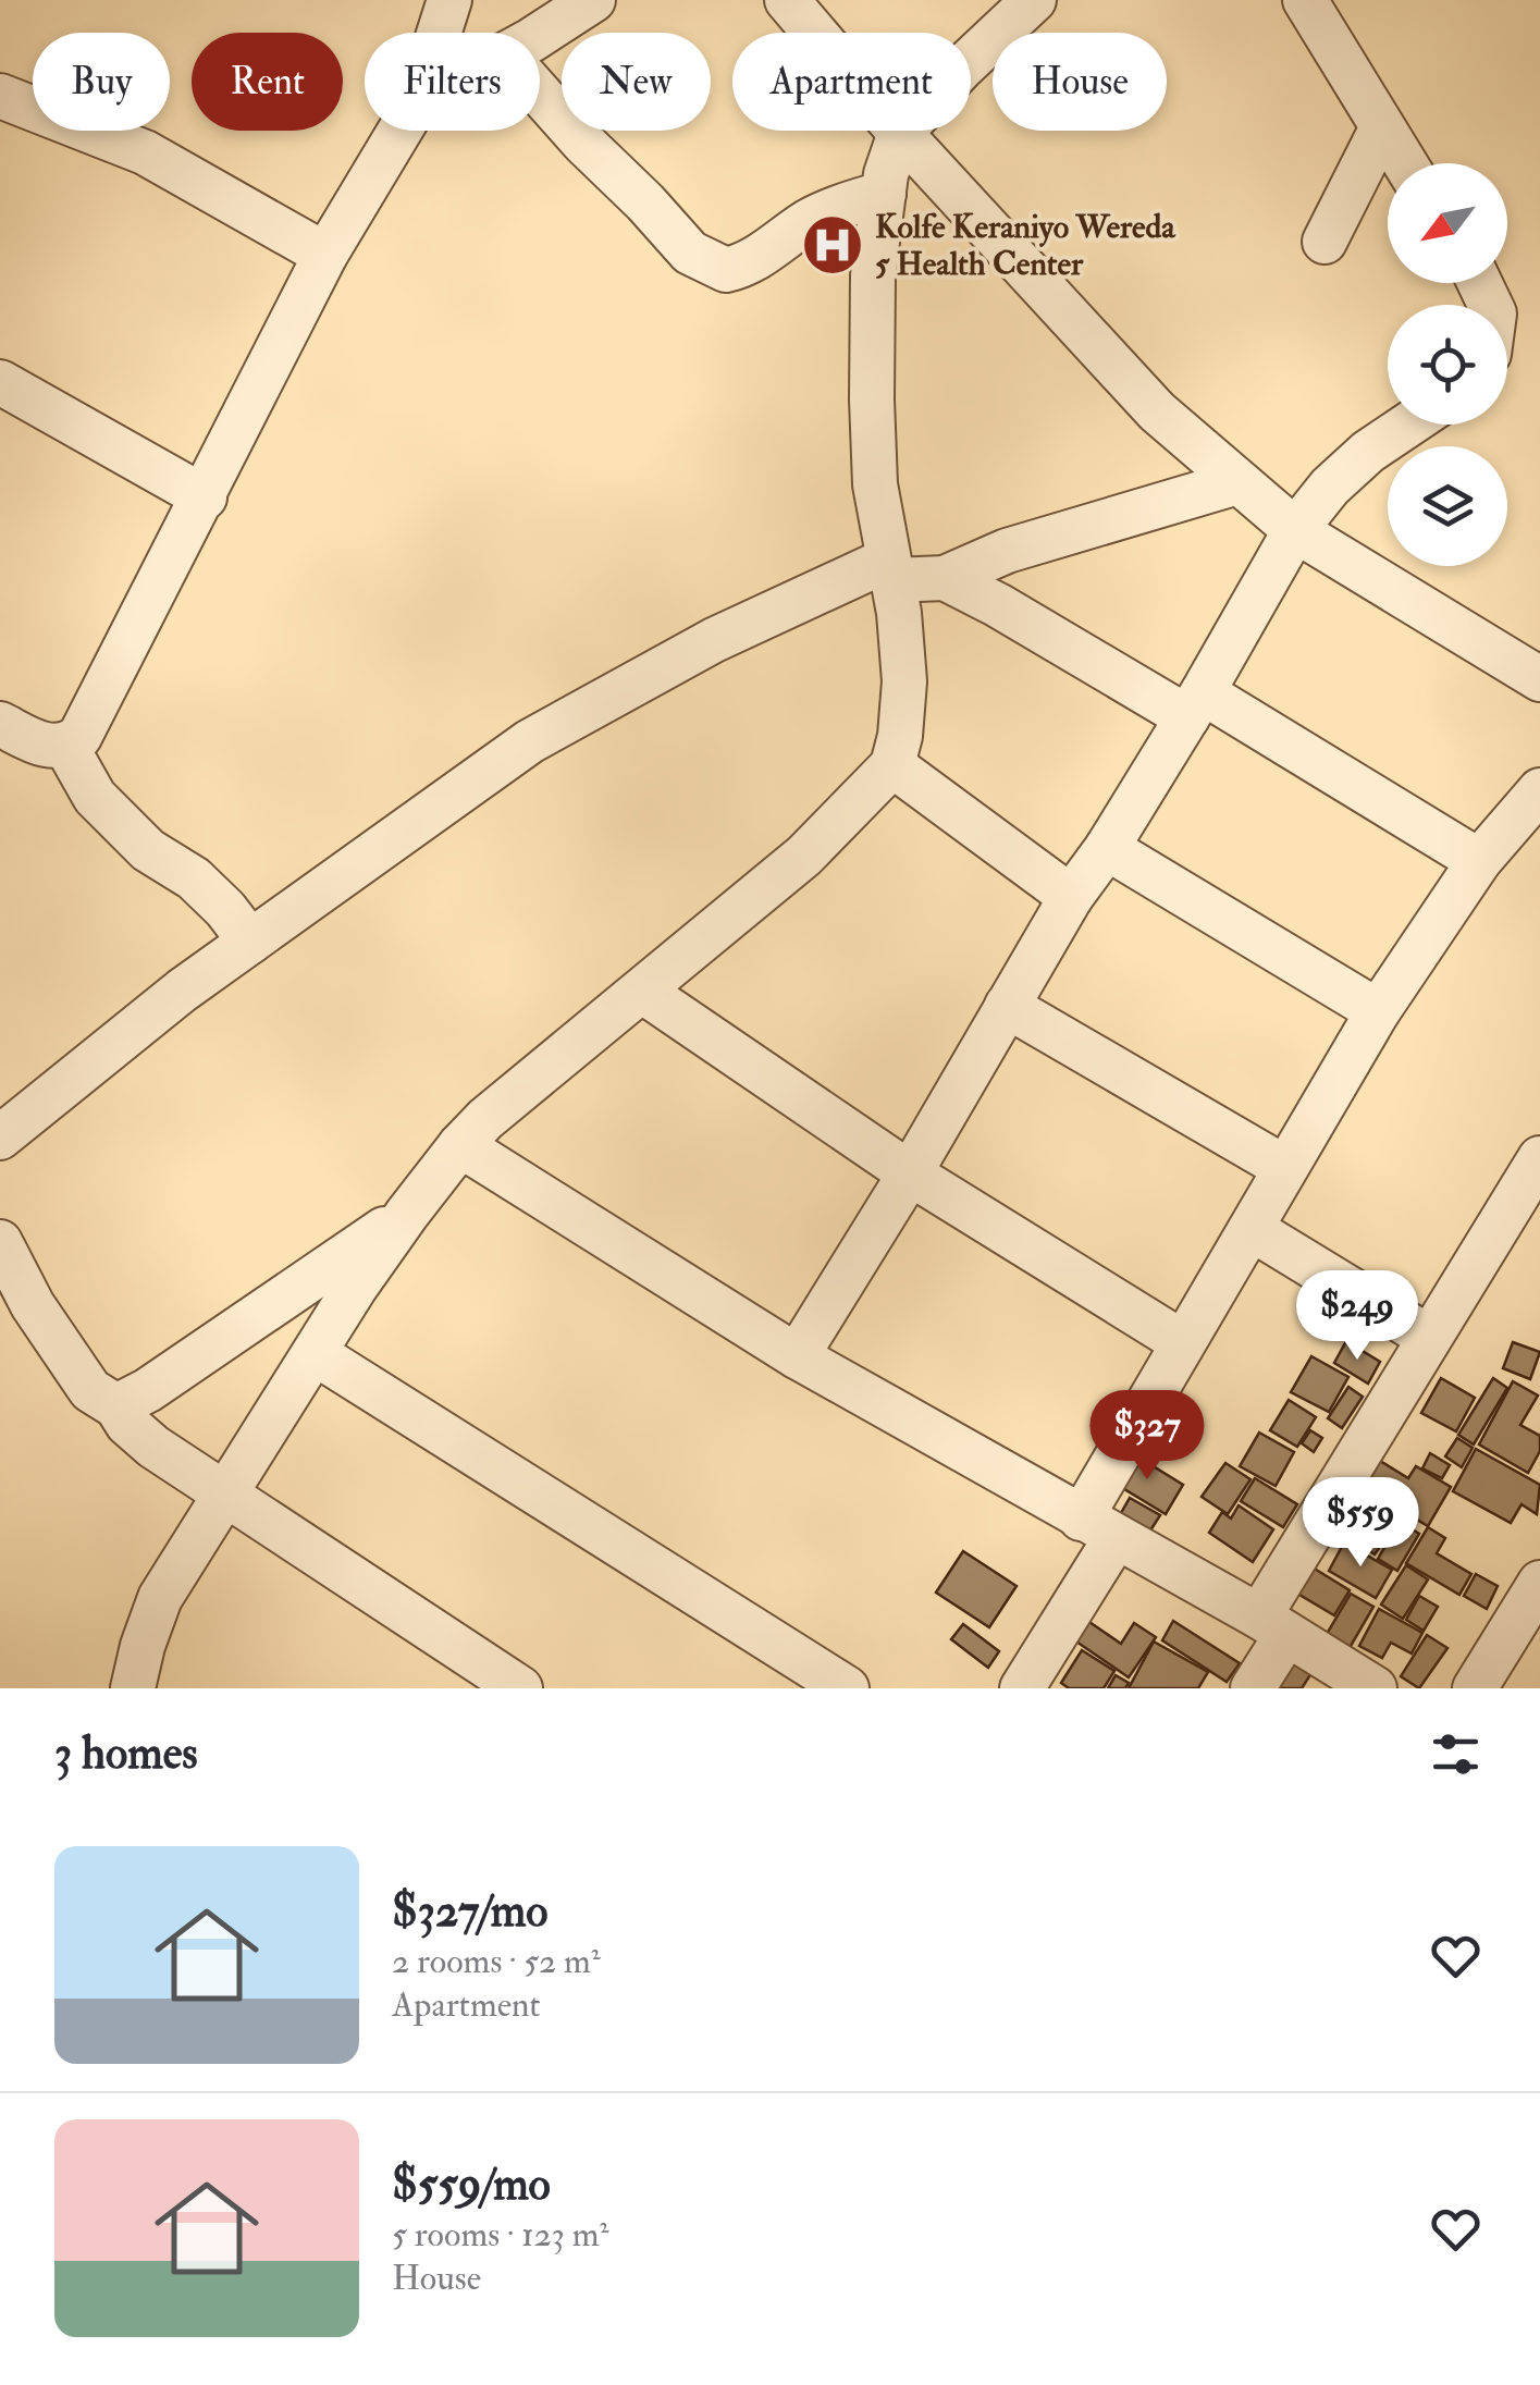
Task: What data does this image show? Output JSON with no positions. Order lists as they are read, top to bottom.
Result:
{
  "places": {
    "hospital": ["Kolfe Keraniyo Wereda 5 Health Center"]
  },
  "north": "bottom left",
  "page": {
    "chip": [
      "Buy",
      "Rent",
      "Filters",
      "New",
      "Apartment",
      "House"
    ],
    "price": ["$249", "$327", "$559"],
    "heading": "3 homes",
    "list": [
      {
        "name": "$327/mo",
        "note": "2 rooms · 52 m² · Apartment"
      },
      {
        "name": "$559/mo",
        "note": "5 rooms · 123 m² · House"
      }
    ]
  }
}
